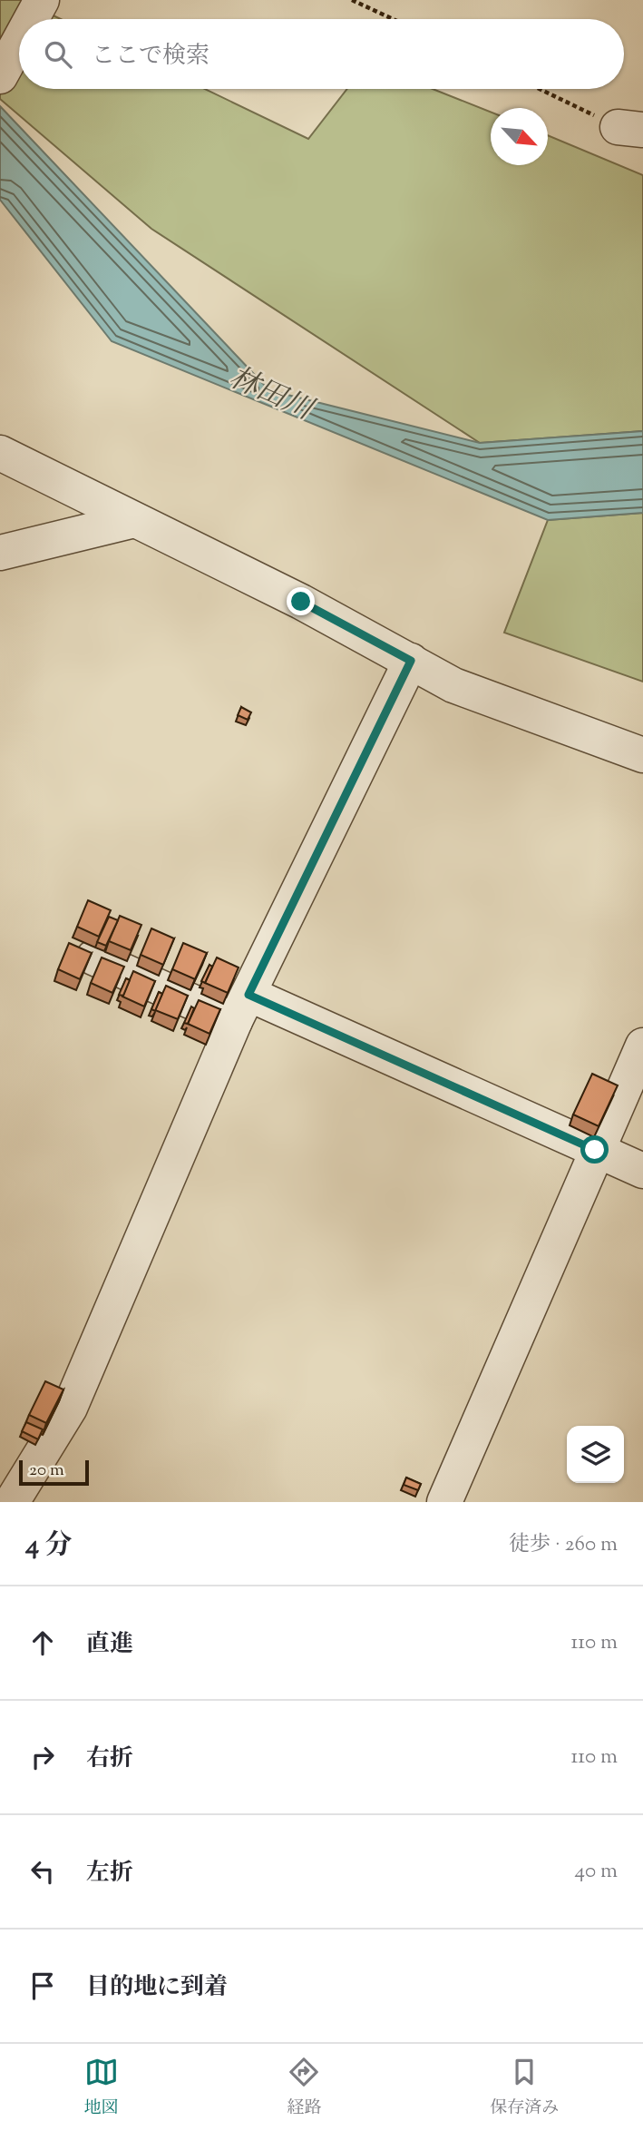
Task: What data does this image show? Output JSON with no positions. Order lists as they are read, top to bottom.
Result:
{
  "water": ["林田川"],
  "scale_bar": "20 m",
  "north": "bottom right",
  "page": {
    "search": "ここで検索",
    "scale": "20 m",
    "heading": ["4 分", "徒歩 · 260 m"],
    "list": [
      ["直進", "110 m"],
      ["右折", "110 m"],
      ["左折", "40 m"],
      "目的地に到着"
    ],
    "nav": ["地図", "経路", "保存済み"]
  }
}
